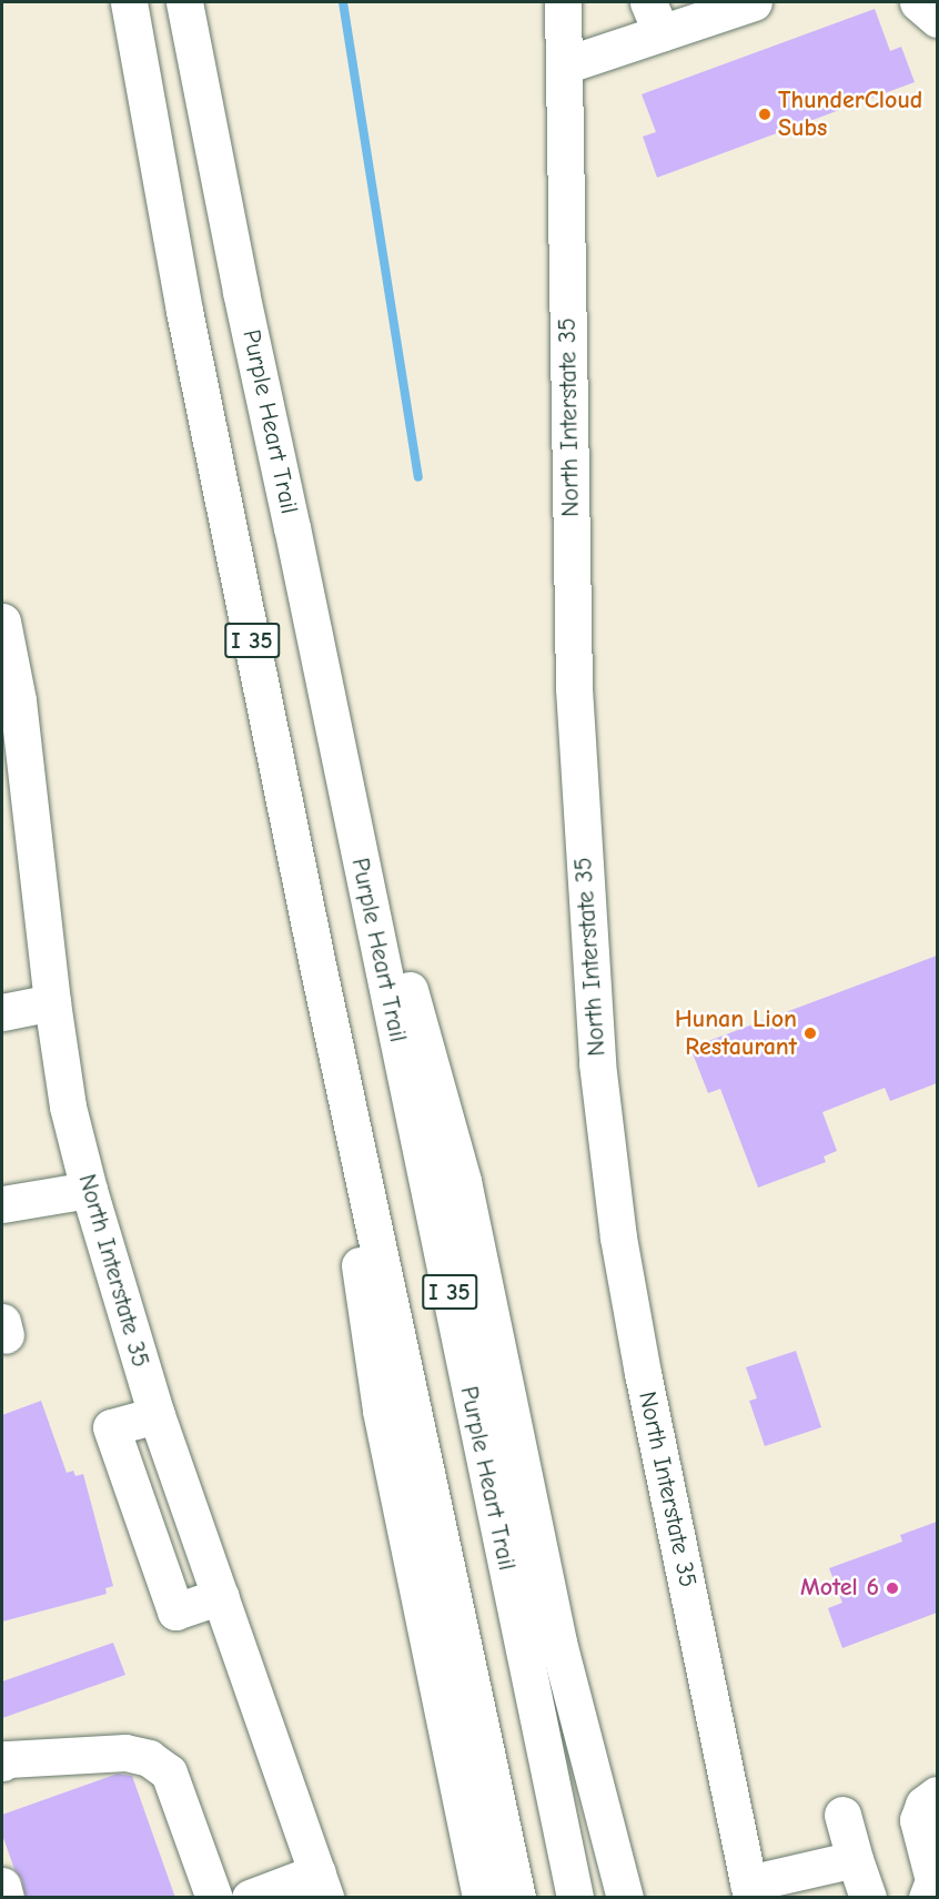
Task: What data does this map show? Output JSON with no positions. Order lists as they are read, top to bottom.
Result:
{
  "streets": {
    "main road": ["North Interstate 35", "Purple Heart Trail", "I 35"]
  },
  "places": ["ThunderCloud Subs", "Hunan Lion Restaurant", "Motel 6"]
}
